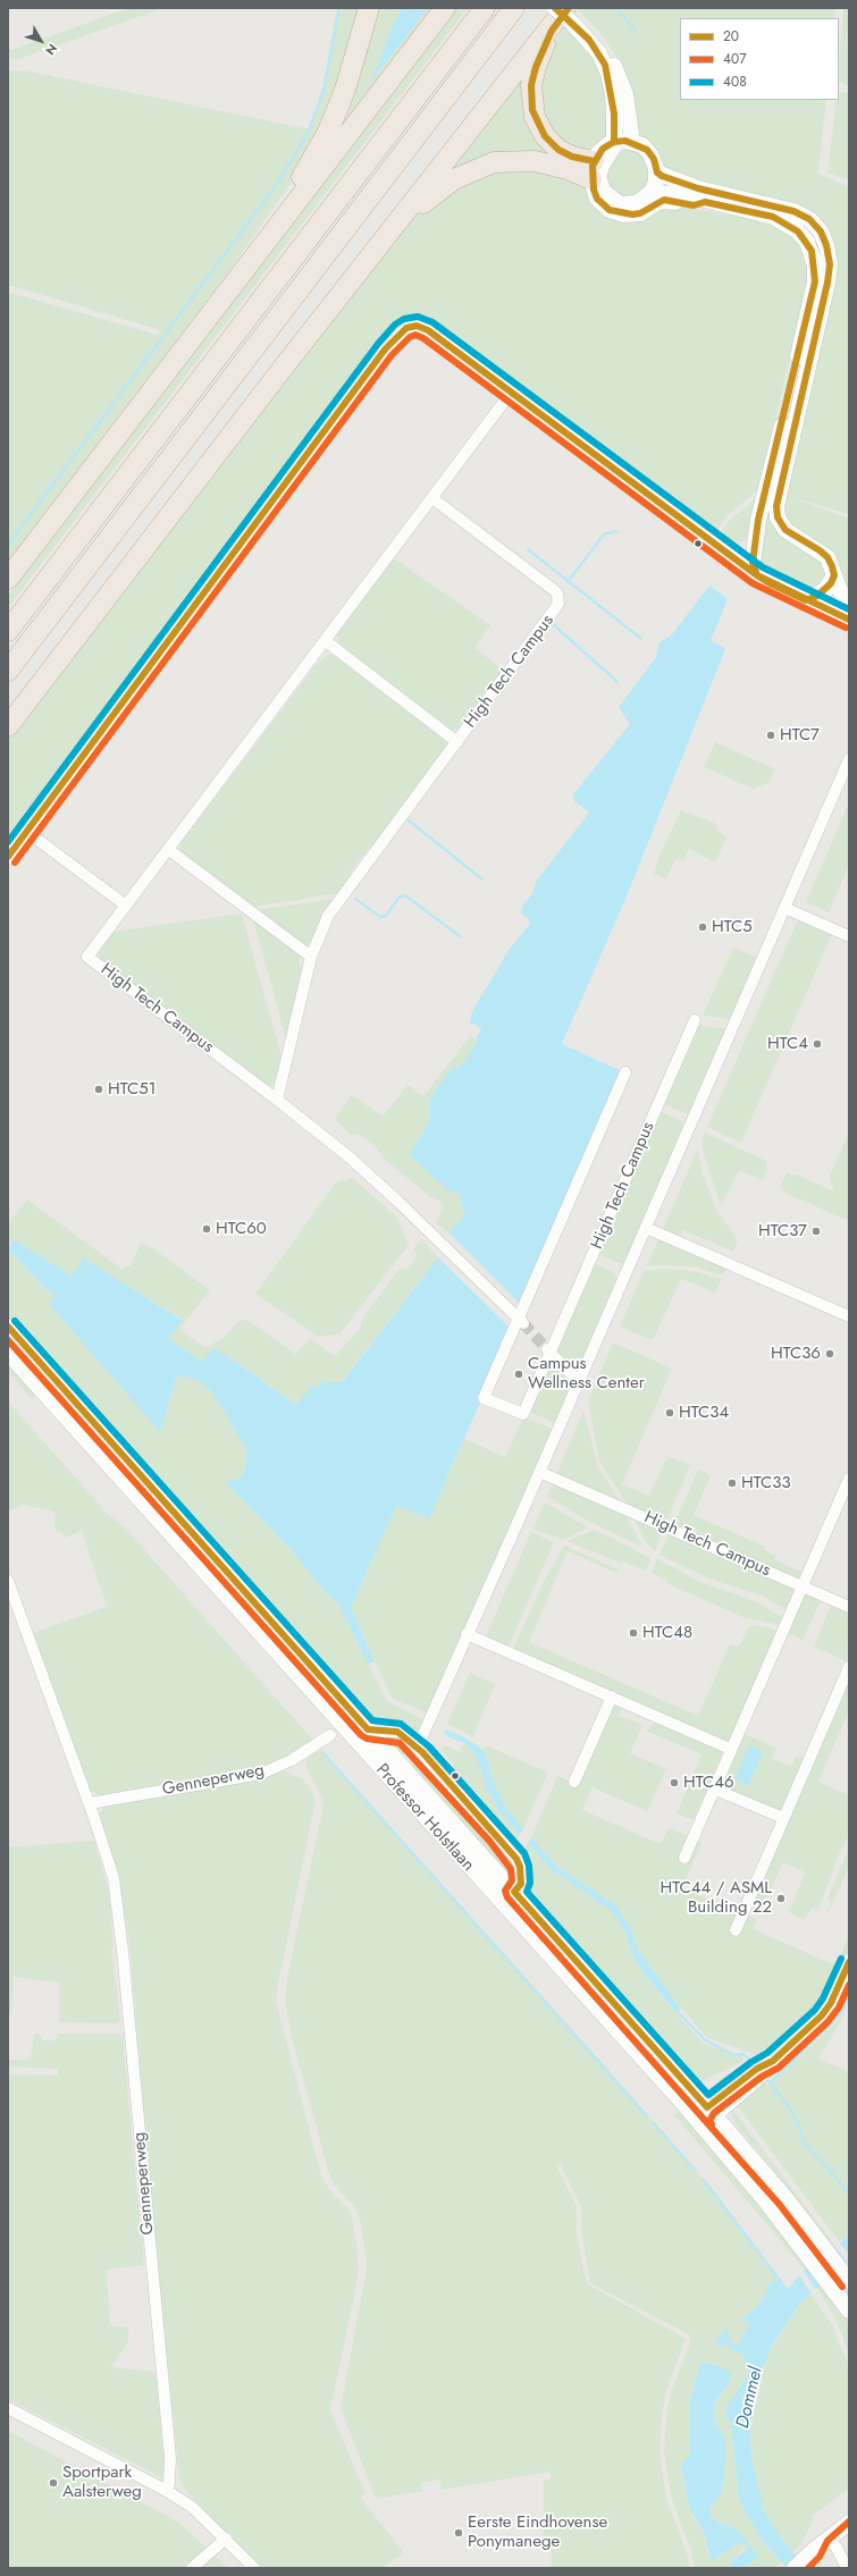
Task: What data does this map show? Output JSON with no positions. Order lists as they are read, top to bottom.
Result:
{
  "streets": {
    "street": ["High Tech Campus", "Genneperweg", "Professor Holstlaan"]
  },
  "water": ["Dommel"],
  "places": [
    "HTC7",
    "HTC5",
    "HTC4",
    "HTC51",
    "HTC60",
    "HTC37",
    "HTC36",
    "Campus Wellness Center",
    "HTC34",
    "HTC33",
    "HTC48",
    "HTC46",
    "HTC44 / ASML Building 22",
    "Sportpark Aalsterweg",
    "Eerste Eindhovense Ponymanege"
  ],
  "lines": ["transit line 20", "transit line 408", "transit line 407"],
  "legend": ["20", "407", "408"],
  "north": "bottom right"
}
